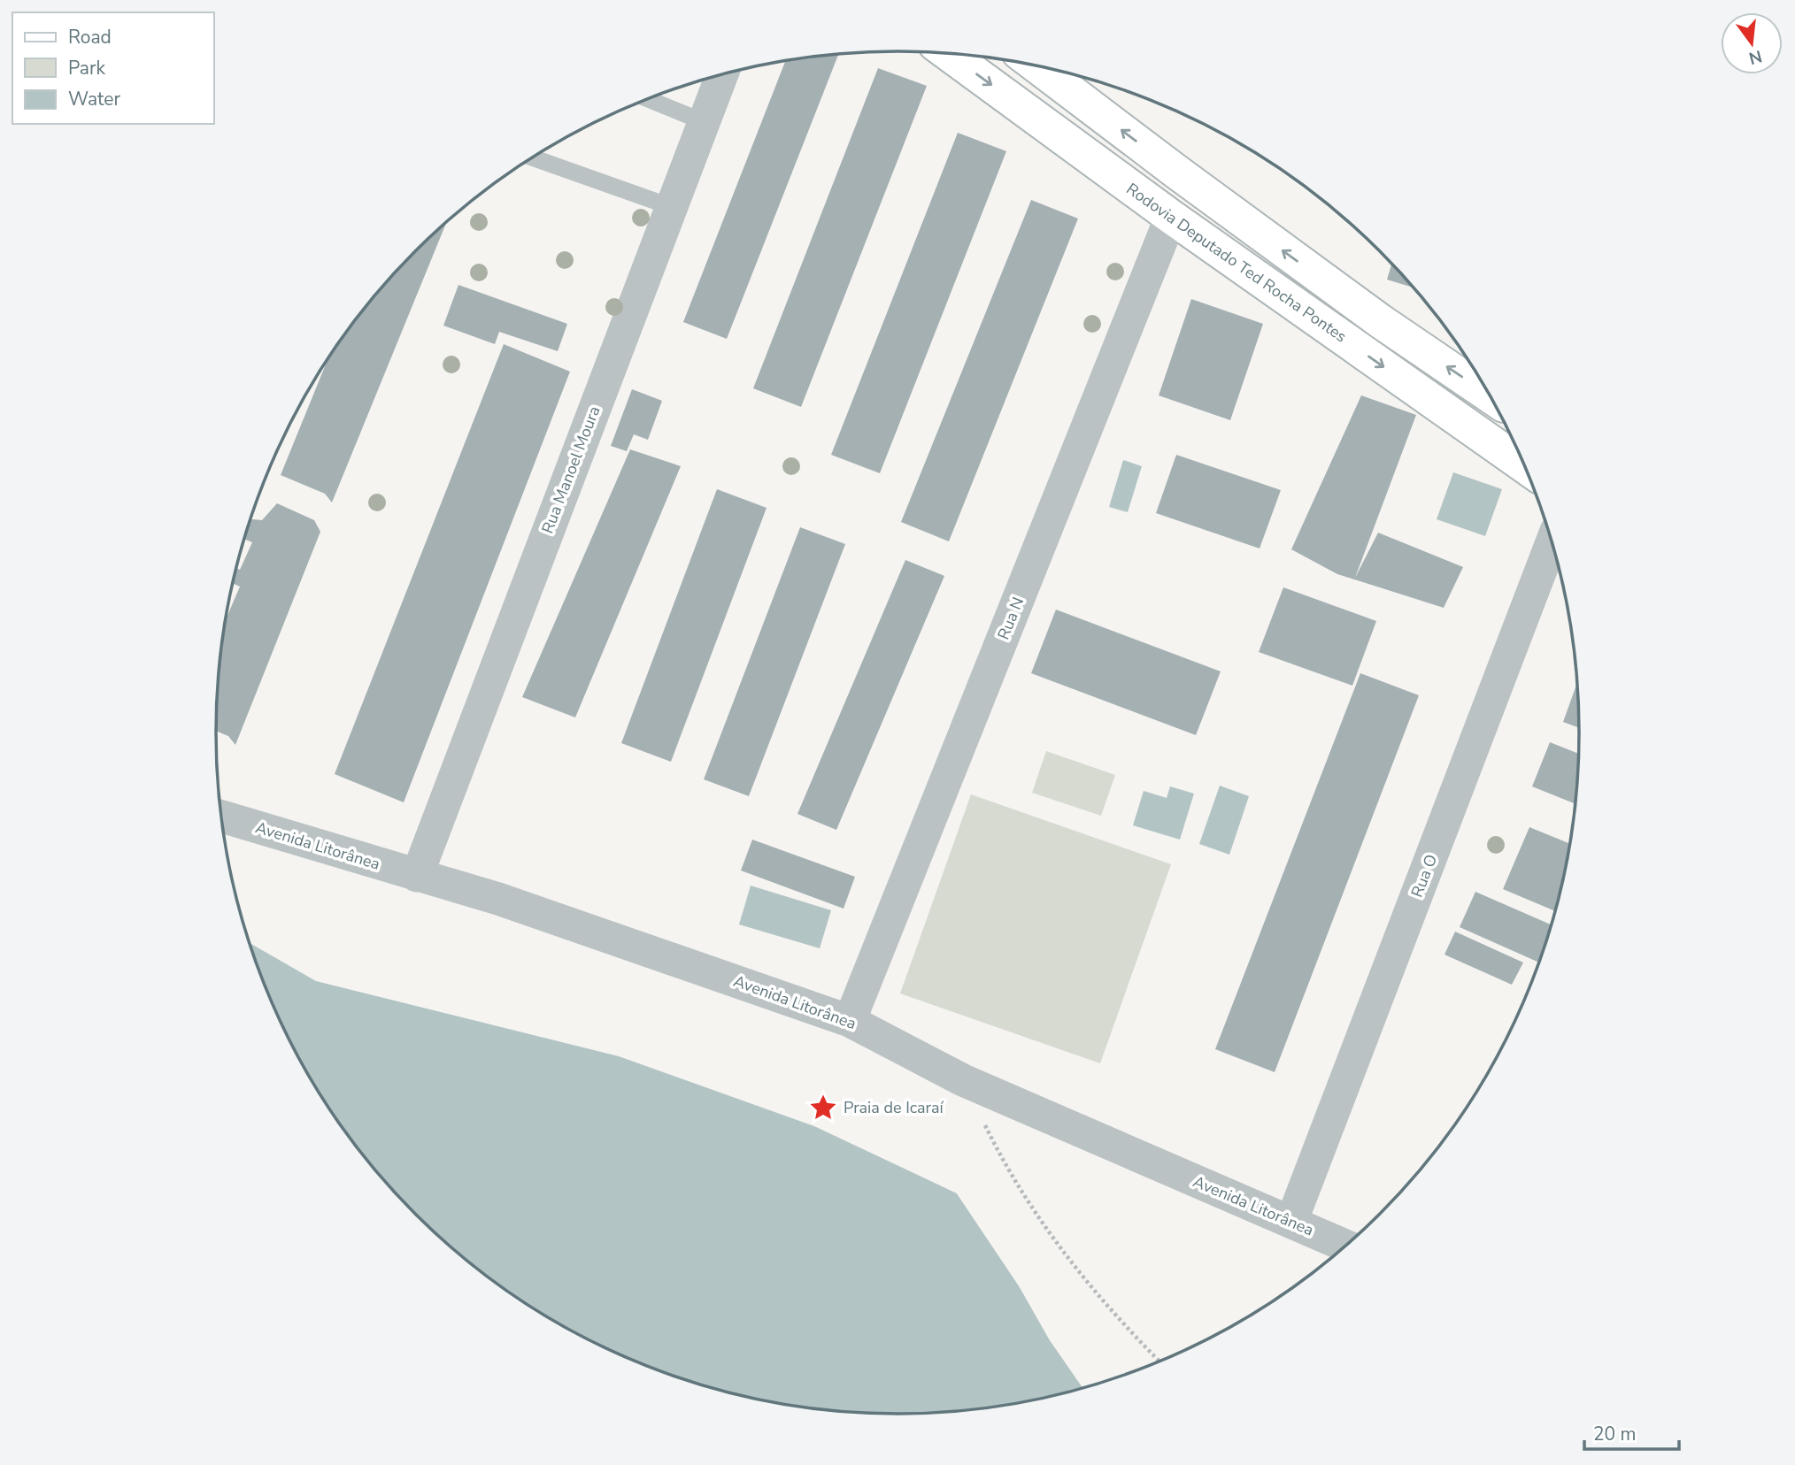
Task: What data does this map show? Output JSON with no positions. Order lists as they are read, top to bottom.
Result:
{
  "streets": {
    "main road": ["Rodovia Deputado Ted Rocha Pontes"],
    "street": [
      "Rua Manoel Moura",
      "Rua N",
      "Avenida Litorânea",
      "Rua O"
    ]
  },
  "crossings": [
    ["Rodovia Deputado Ted Rocha Pontes", "Rua N"],
    ["Rua Manoel Moura", "Avenida Litorânea"],
    ["Rua N", "Avenida Litorânea"],
    ["Avenida Litorânea", "Rua O"]
  ],
  "places": {
    "place": ["Praia de Icaraí"]
  },
  "legend": ["Road", "Park", "Water"],
  "scale_bar": "20 m",
  "north": "bottom"
}
